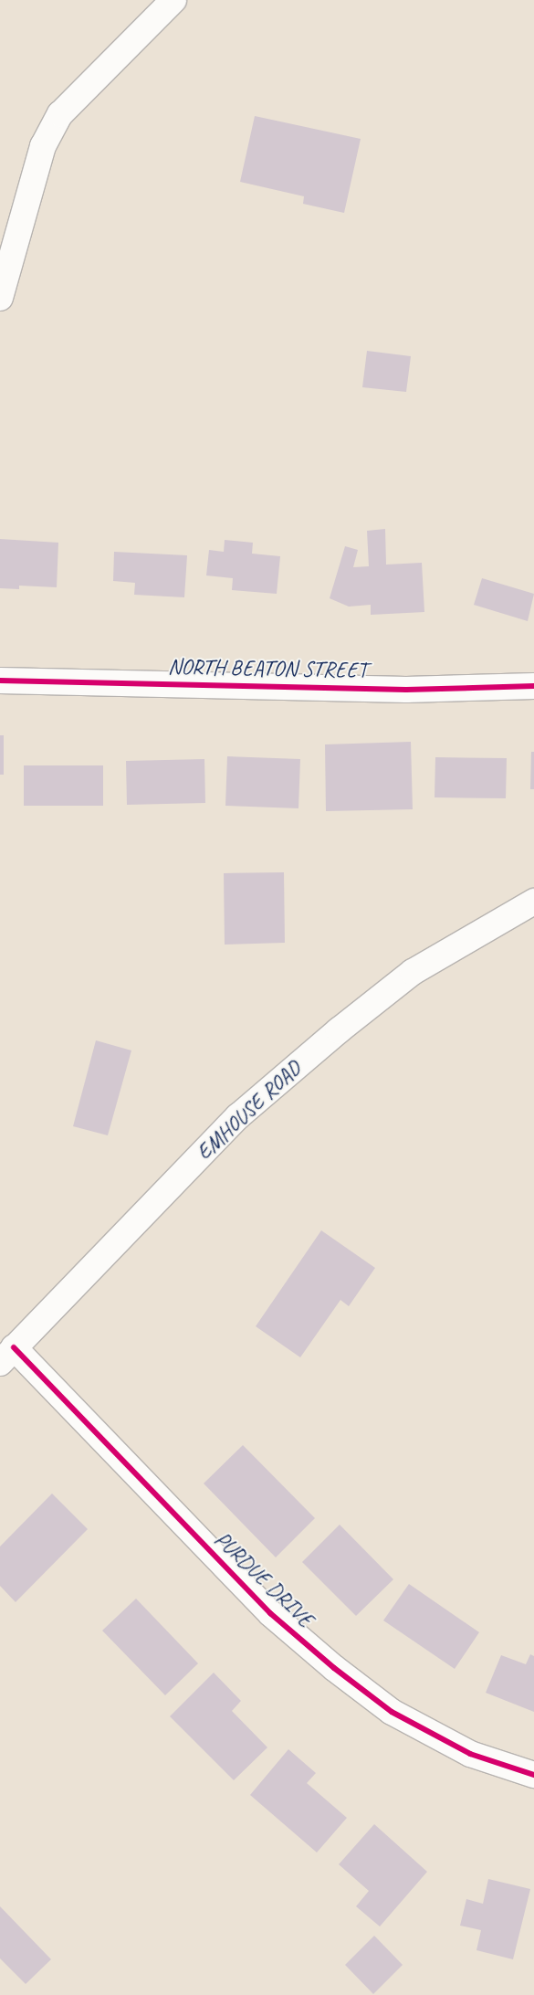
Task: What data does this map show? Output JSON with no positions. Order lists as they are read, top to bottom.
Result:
{
  "streets": {
    "street": ["NORTH BEATON STREET", "EMHOUSE ROAD", "PURDUE DRIVE"]
  },
  "crossings": [
    ["EMHOUSE ROAD", "PURDUE DRIVE"]
  ]
}
